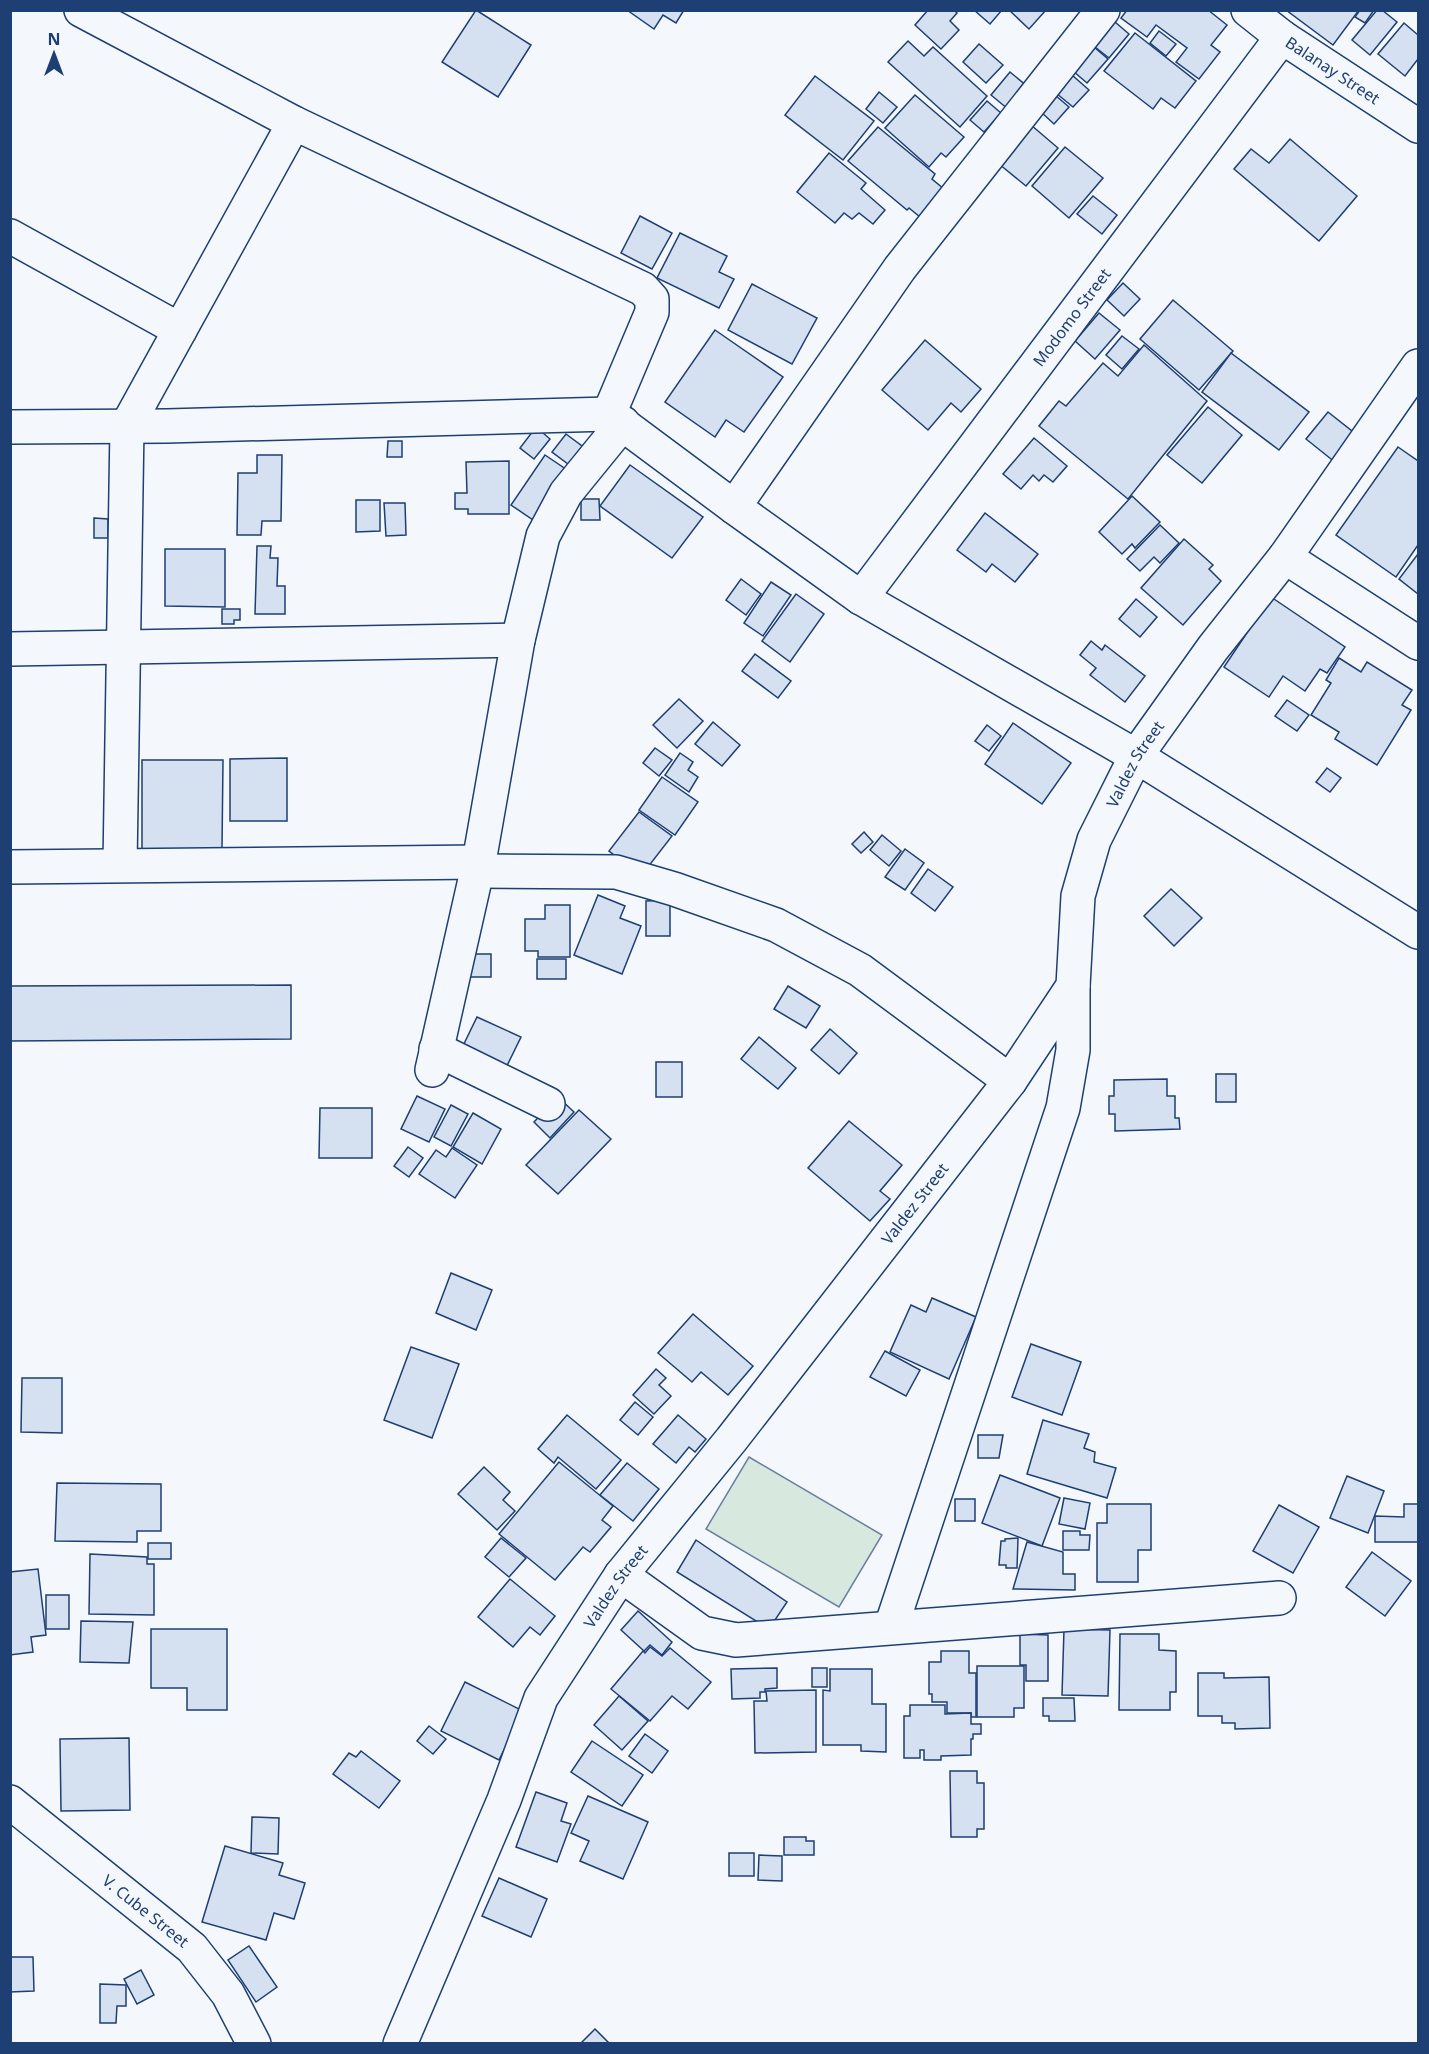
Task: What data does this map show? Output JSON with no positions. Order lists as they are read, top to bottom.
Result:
{
  "streets": {
    "street": [
      "Balanay Street",
      "Modomo Street",
      "Valdez Street",
      "V. Cube Street"
    ]
  },
  "crossings": [
    ["Balanay Street", "Modomo Street"]
  ],
  "north": "top"
}
